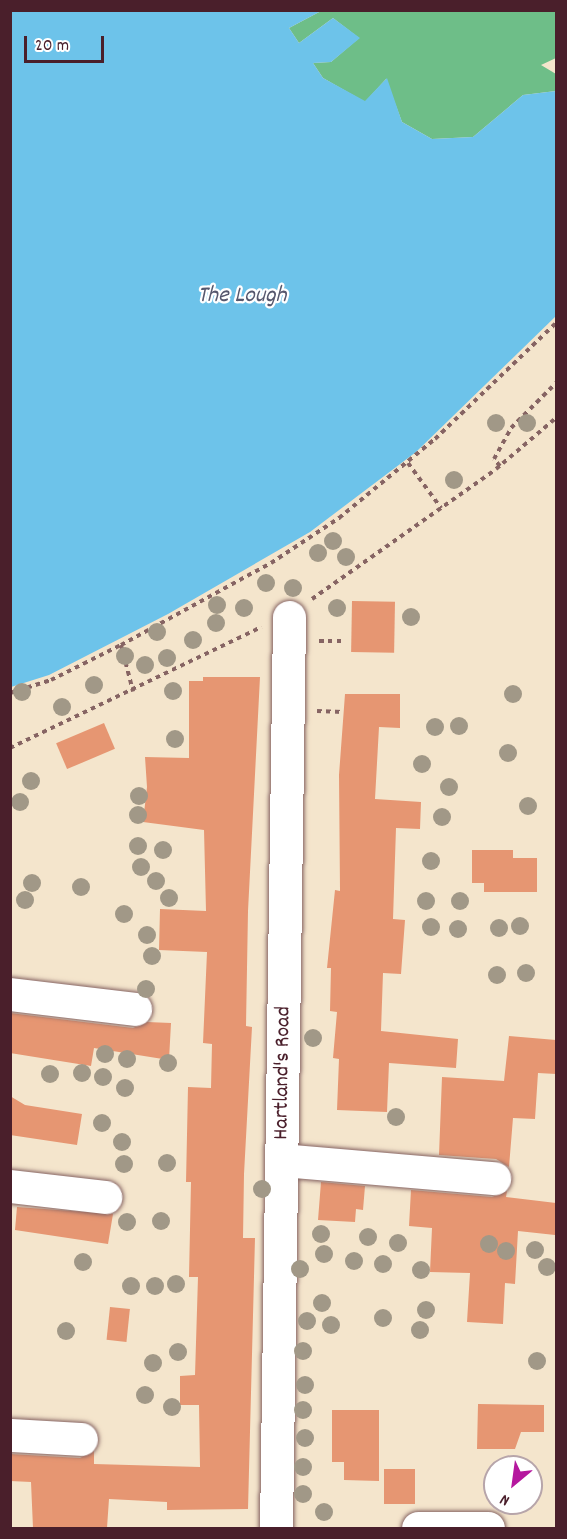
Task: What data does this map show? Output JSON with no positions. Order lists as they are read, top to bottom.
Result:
{
  "streets": {
    "street": ["Hartland's Road"]
  },
  "water": ["The Lough"],
  "scale_bar": "20 m",
  "north": "bottom left"
}
